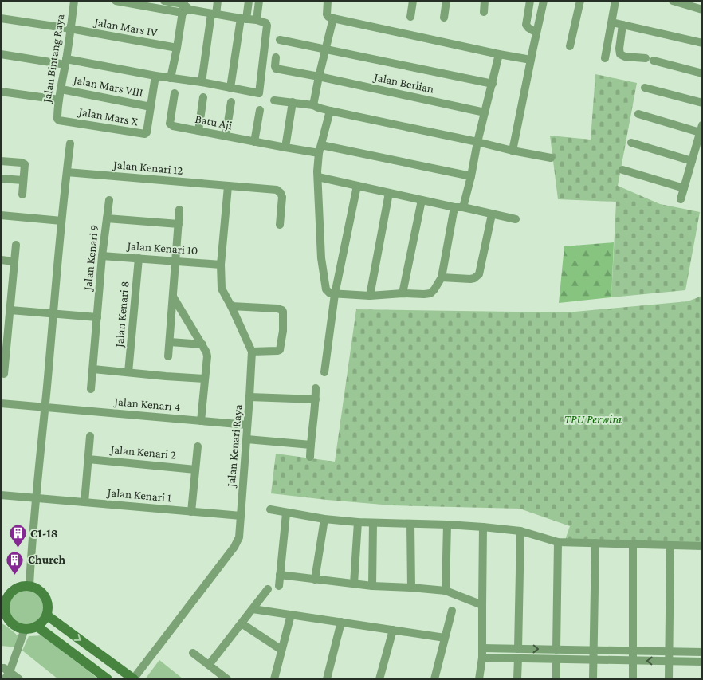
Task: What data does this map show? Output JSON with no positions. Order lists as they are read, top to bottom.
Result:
{
  "streets": {
    "street": [
      "Jalan Mars IV",
      "Jalan Bintang Raya",
      "Jalan Berlian",
      "Jalan Mars VIII",
      "Jalan Mars X",
      "Batu Aji",
      "Jalan Kenari 12",
      "Jalan Kenari 10",
      "Jalan Kenari 9",
      "Jalan Kenari 8",
      "Jalan Kenari 4",
      "Jalan Kenari Raya",
      "Jalan Kenari 2",
      "Jalan Kenari 1"
    ]
  },
  "crossings": [
    ["Jalan Mars IV", "Jalan Bintang Raya"],
    ["Jalan Bintang Raya", "Jalan Mars VIII"],
    ["Jalan Bintang Raya", "Jalan Mars X"],
    ["Jalan Mars VIII", "Jalan Mars X"],
    ["Jalan Kenari 12", "Jalan Kenari Raya"],
    ["Jalan Kenari 10", "Jalan Kenari 9"],
    ["Jalan Kenari 10", "Jalan Kenari 8"],
    ["Jalan Kenari 10", "Jalan Kenari Raya"],
    ["Jalan Kenari 4", "Jalan Kenari Raya"],
    ["Jalan Kenari Raya", "Jalan Kenari 1"]
  ],
  "parks": ["TPU Perwira"],
  "places": {
    "building": ["C1-18", "Church"]
  }
}
